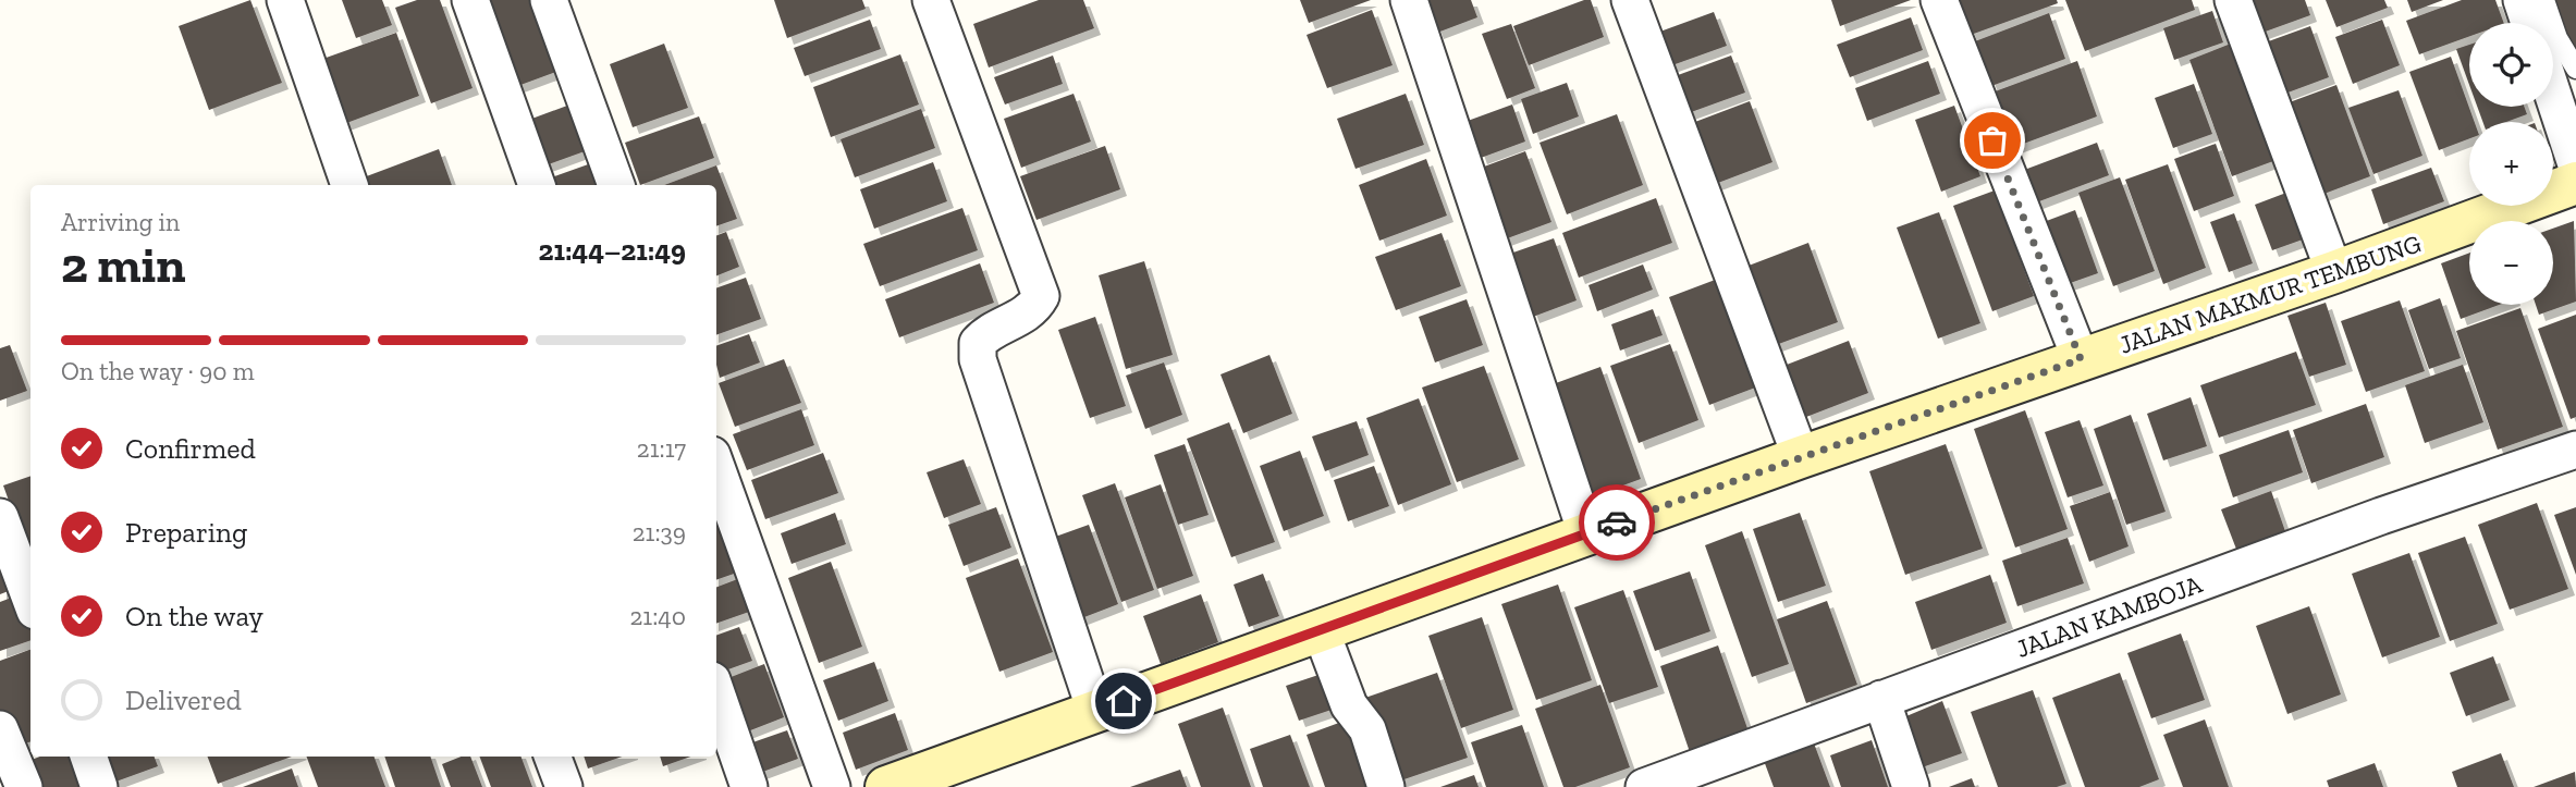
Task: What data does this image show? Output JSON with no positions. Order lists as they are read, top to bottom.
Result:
{
  "streets": {
    "street": ["JALAN MAKMUR TEMBUNG", "JALAN KAMBOJA"]
  },
  "page": {
    "map_buttons": ["+", "−"],
    "heading": ["2 min", "Arriving in", "21:44–21:49"],
    "bar": "On the way · 90 m",
    "list": [
      ["Confirmed", "21:17"],
      ["Preparing", "21:39"],
      ["On the way", "21:40"],
      "Delivered"
    ]
  }
}
